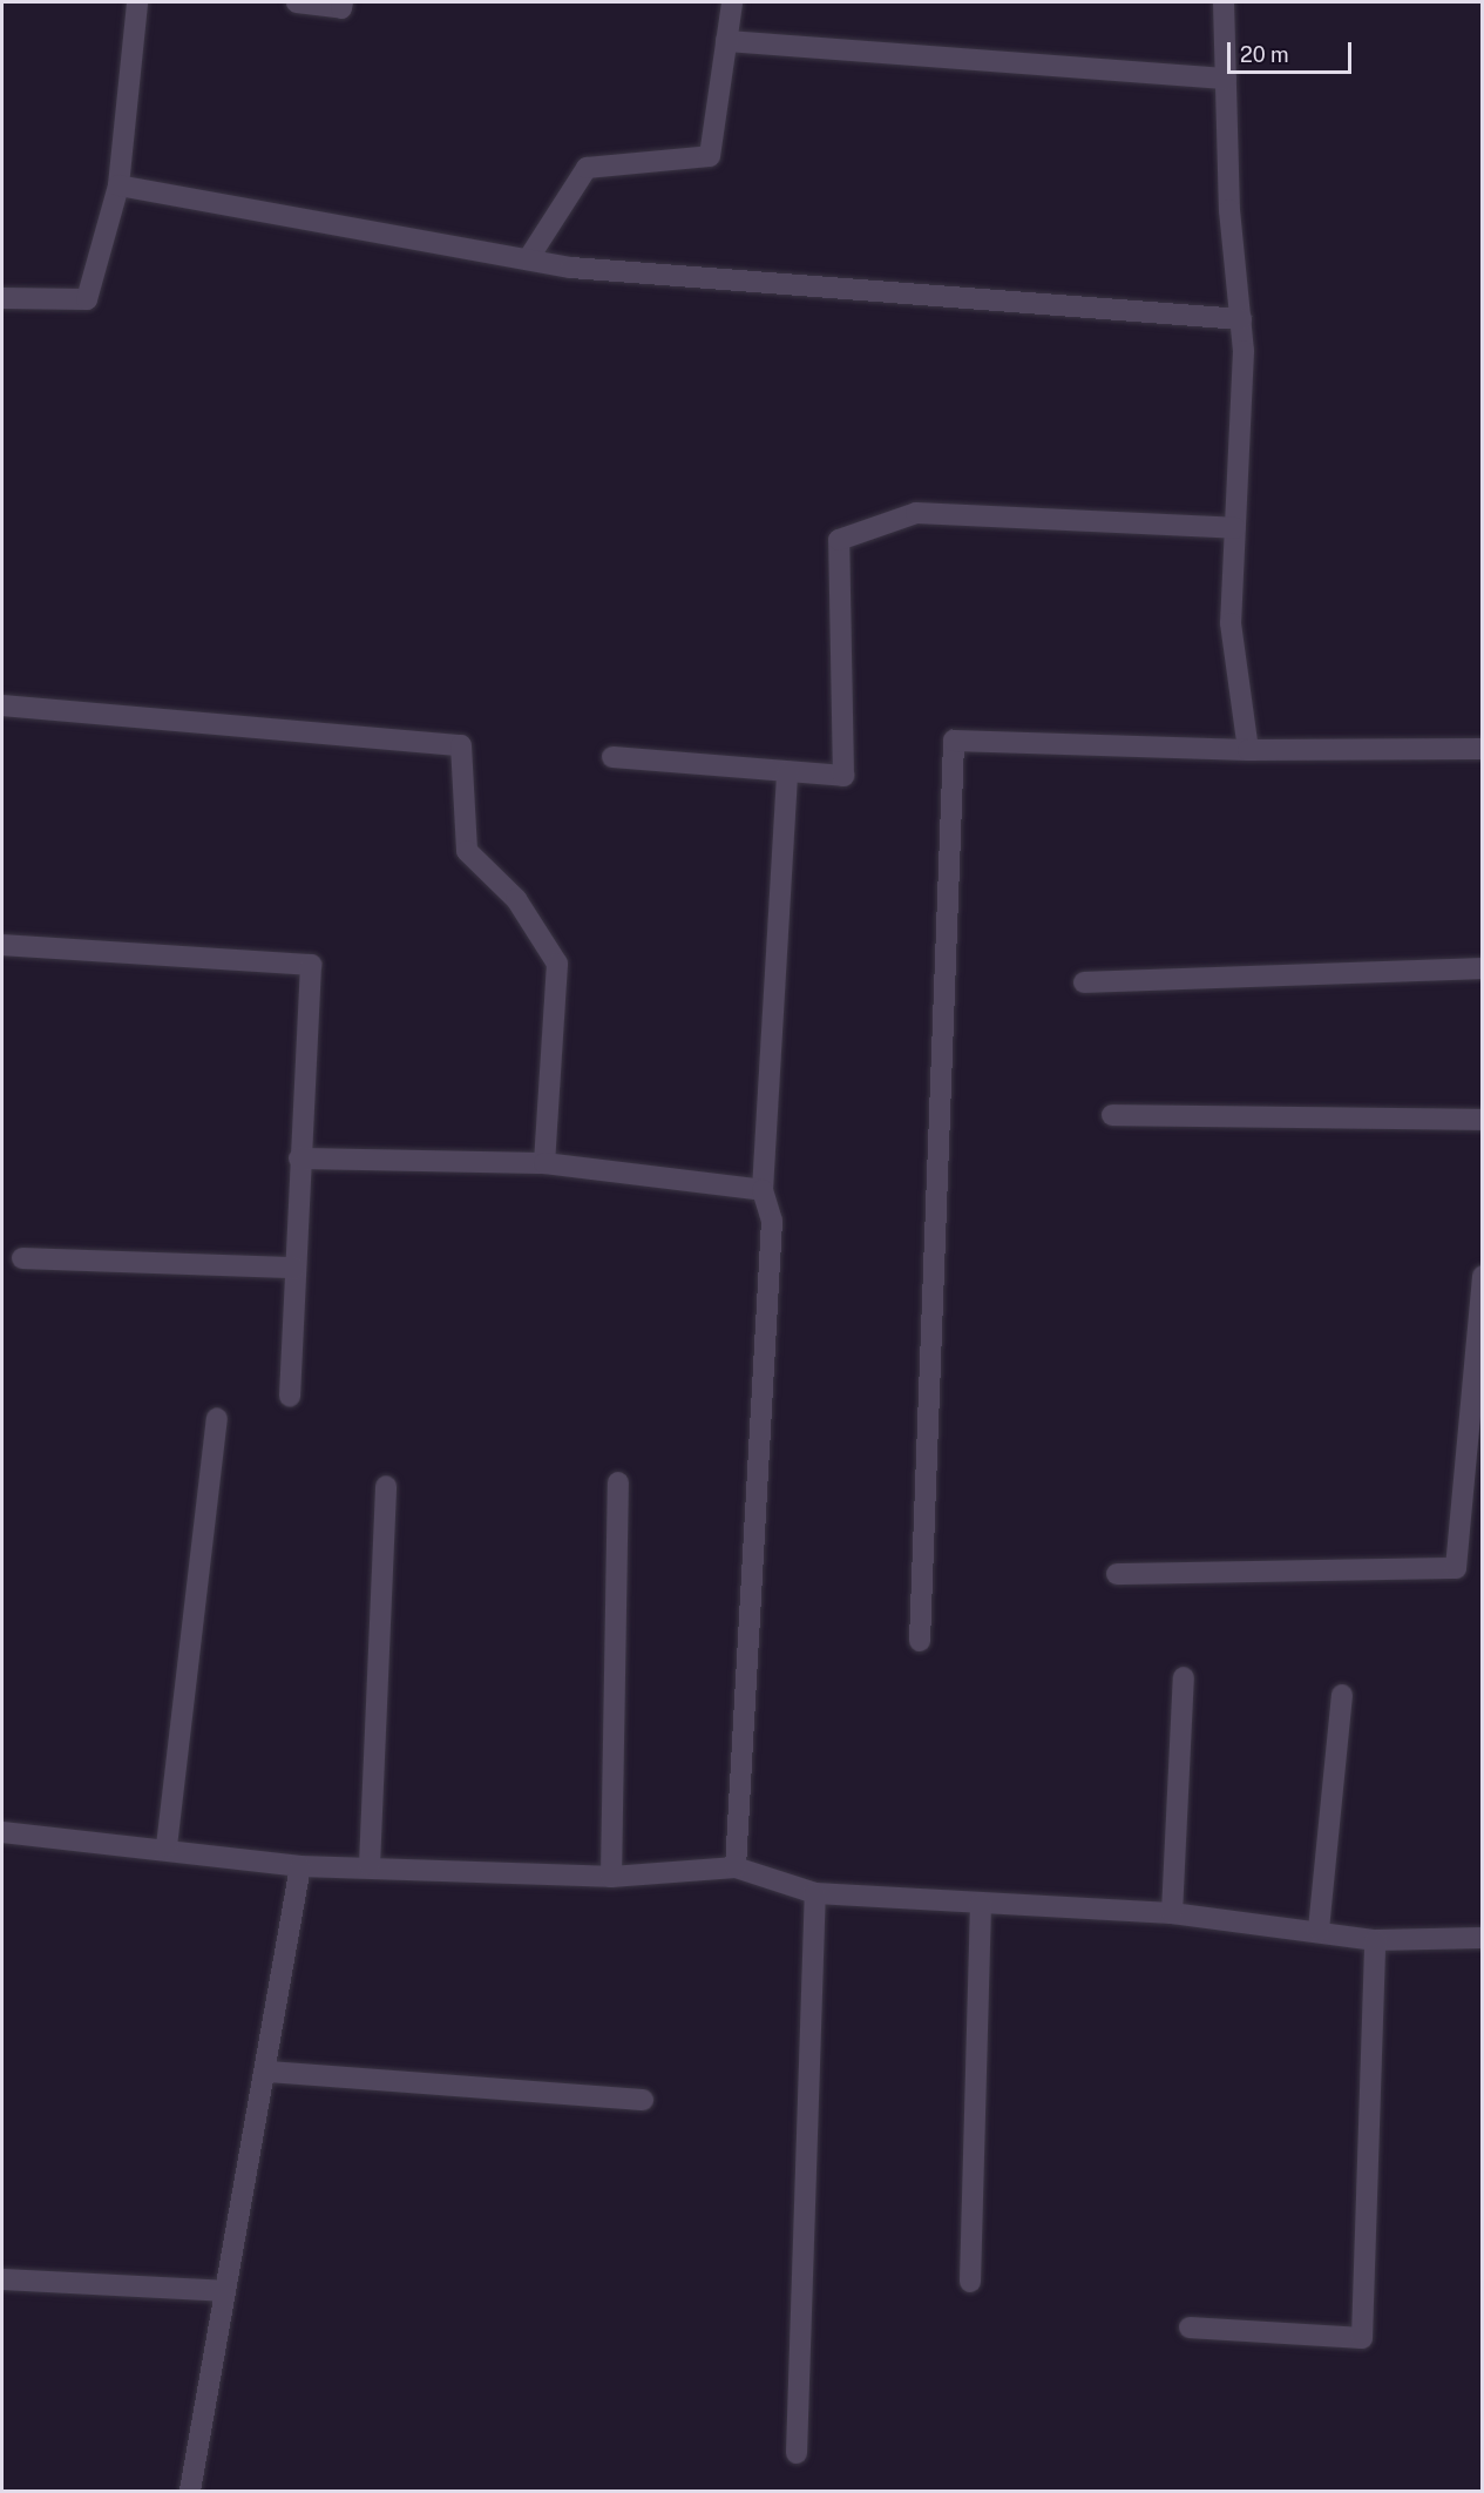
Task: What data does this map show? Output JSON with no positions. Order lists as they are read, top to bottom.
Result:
{
  "scale_bar": "20 m"
}
